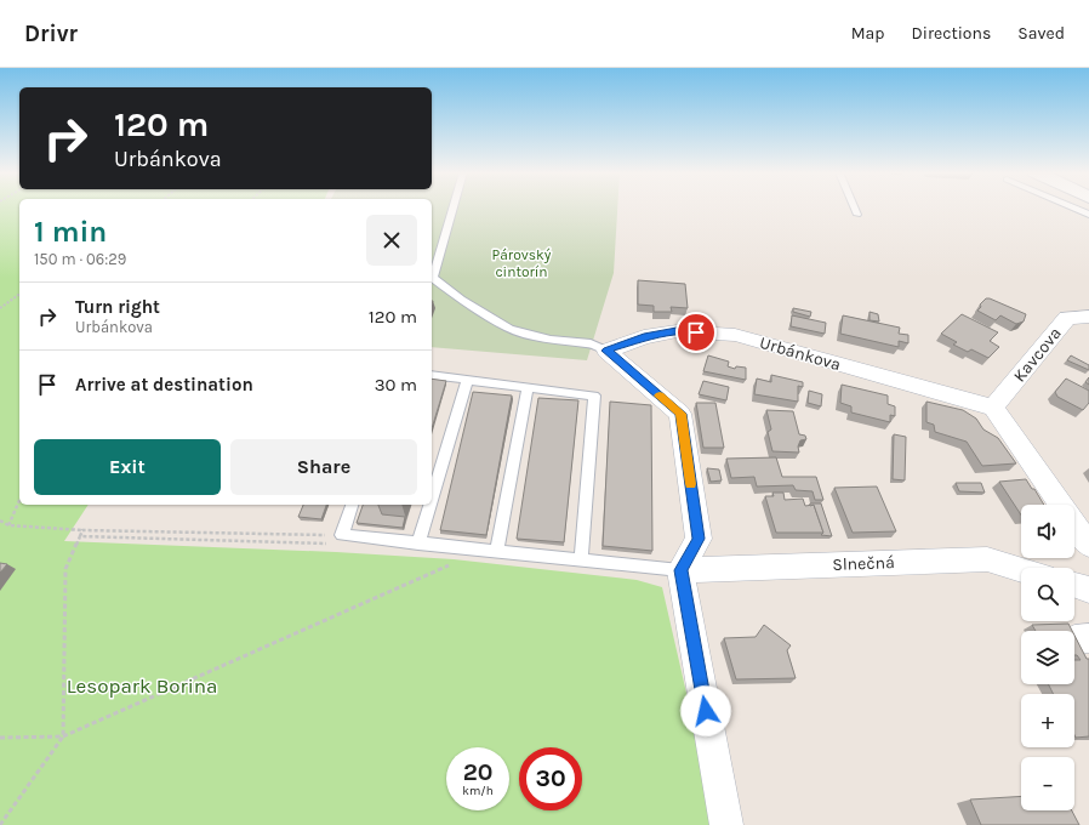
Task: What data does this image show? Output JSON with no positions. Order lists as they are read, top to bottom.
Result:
{
  "streets": {
    "street": ["Urbánkova", "Kavcova", "Slnečná"]
  },
  "crossings": [
    ["Urbánkova", "Kavcova"]
  ],
  "parks": ["Párovský cintorín", "Lesopark Borina"],
  "page": {
    "header": "Drivr",
    "nav": ["Map", "Directions", "Saved"],
    "turn": ["120 m", "Urbánkova"],
    "heading": ["1 min", "150 m · 06:29"],
    "list": [
      {
        "name": "Turn right",
        "note": "Urbánkova",
        "value": "120 m"
      },
      {
        "name": "Arrive at destination",
        "value": "30 m"
      }
    ],
    "buttons": ["Exit", "Share"],
    "map_buttons": ["+", "−"],
    "speed": "20 km/h",
    "limit": "30"
  }
}
